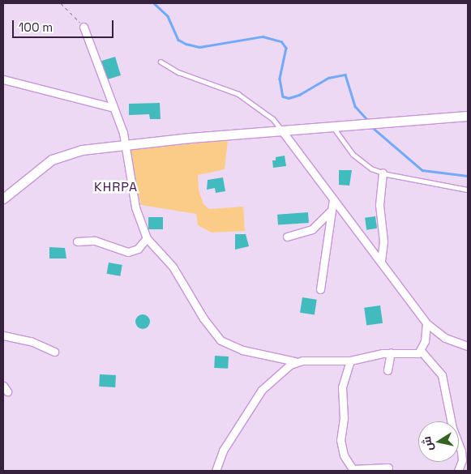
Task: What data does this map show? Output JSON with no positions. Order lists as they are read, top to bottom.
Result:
{
  "districts": ["KHRPA"],
  "scale_bar": "100 m",
  "north": "left"
}
